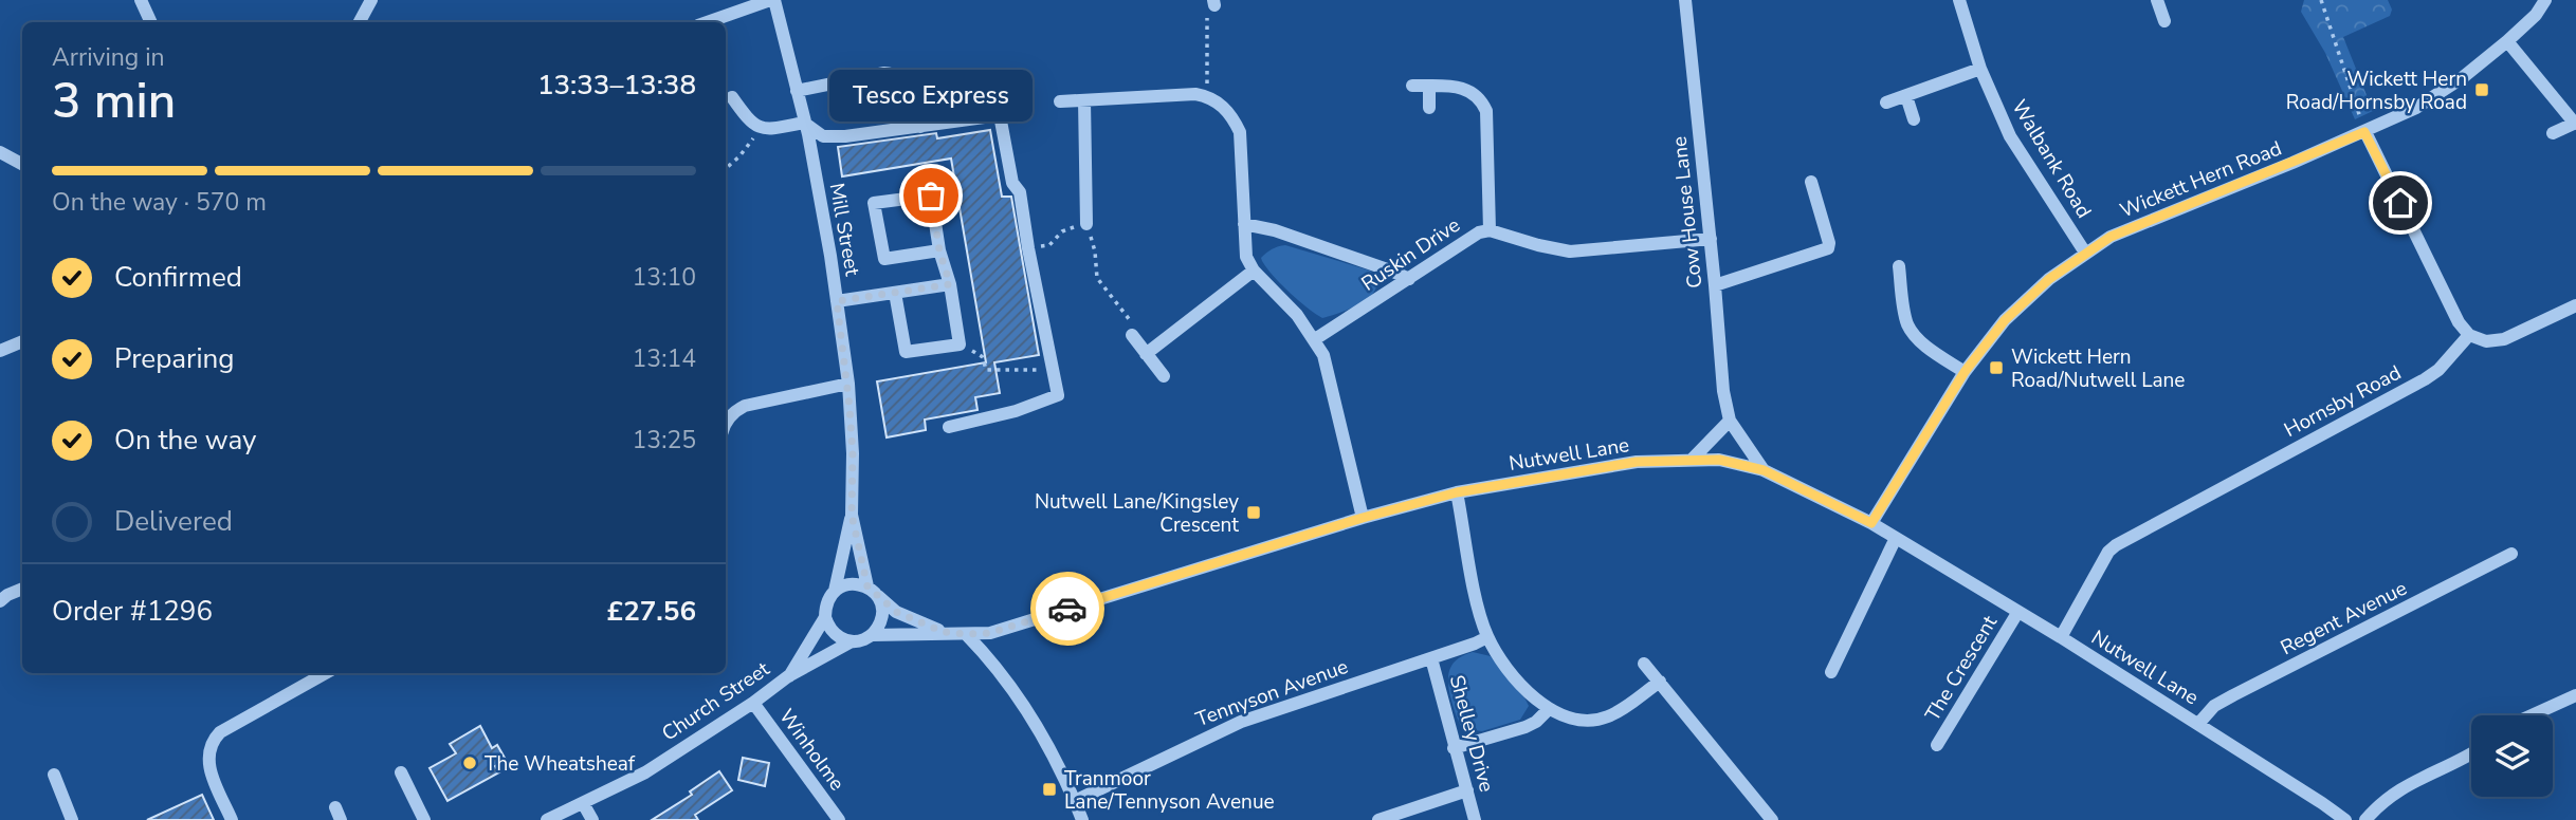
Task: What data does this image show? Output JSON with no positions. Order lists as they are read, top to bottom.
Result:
{
  "streets": {
    "street": [
      "Walbank Road",
      "Wickett Hern Road",
      "Cow House Lane",
      "Mill Street",
      "Ruskin Drive",
      "Hornsby Road",
      "Nutwell Lane",
      "Regent Avenue",
      "The Crescent",
      "Tennyson Avenue",
      "Church Street",
      "Shelley Drive",
      "Winholme"
    ]
  },
  "crossings": [
    ["Walbank Road", "Wickett Hern Road"],
    ["Wickett Hern Road", "Nutwell Lane"],
    ["Cow House Lane", "Ruskin Drive"],
    ["Cow House Lane", "Nutwell Lane"],
    ["Mill Street", "Nutwell Lane"],
    ["Mill Street", "Church Street"],
    ["Hornsby Road", "Nutwell Lane"],
    ["Nutwell Lane", "Regent Avenue"],
    ["Nutwell Lane", "The Crescent"],
    ["Nutwell Lane", "Church Street"],
    ["Tennyson Avenue", "Shelley Drive"],
    ["Church Street", "Winholme"]
  ],
  "places": {
    "transit": [
      "Wickett Hern Road/Hornsby Road",
      "Wickett Hern Road/Nutwell Lane",
      "Nutwell Lane/Kingsley Crescent",
      "Tranmoor Lane/Tennyson Avenue"
    ],
    "other": ["Tesco Express", "The Wheatsheaf"]
  },
  "page": {
    "heading": ["3 min", "Arriving in", "13:33–13:38"],
    "panel": ["Order #1296", "£27.56"],
    "bubble": "Tesco Express",
    "bar": "On the way · 570 m",
    "list": [
      ["Confirmed", "13:10"],
      ["Preparing", "13:14"],
      ["On the way", "13:25"],
      "Delivered"
    ]
  }
}
